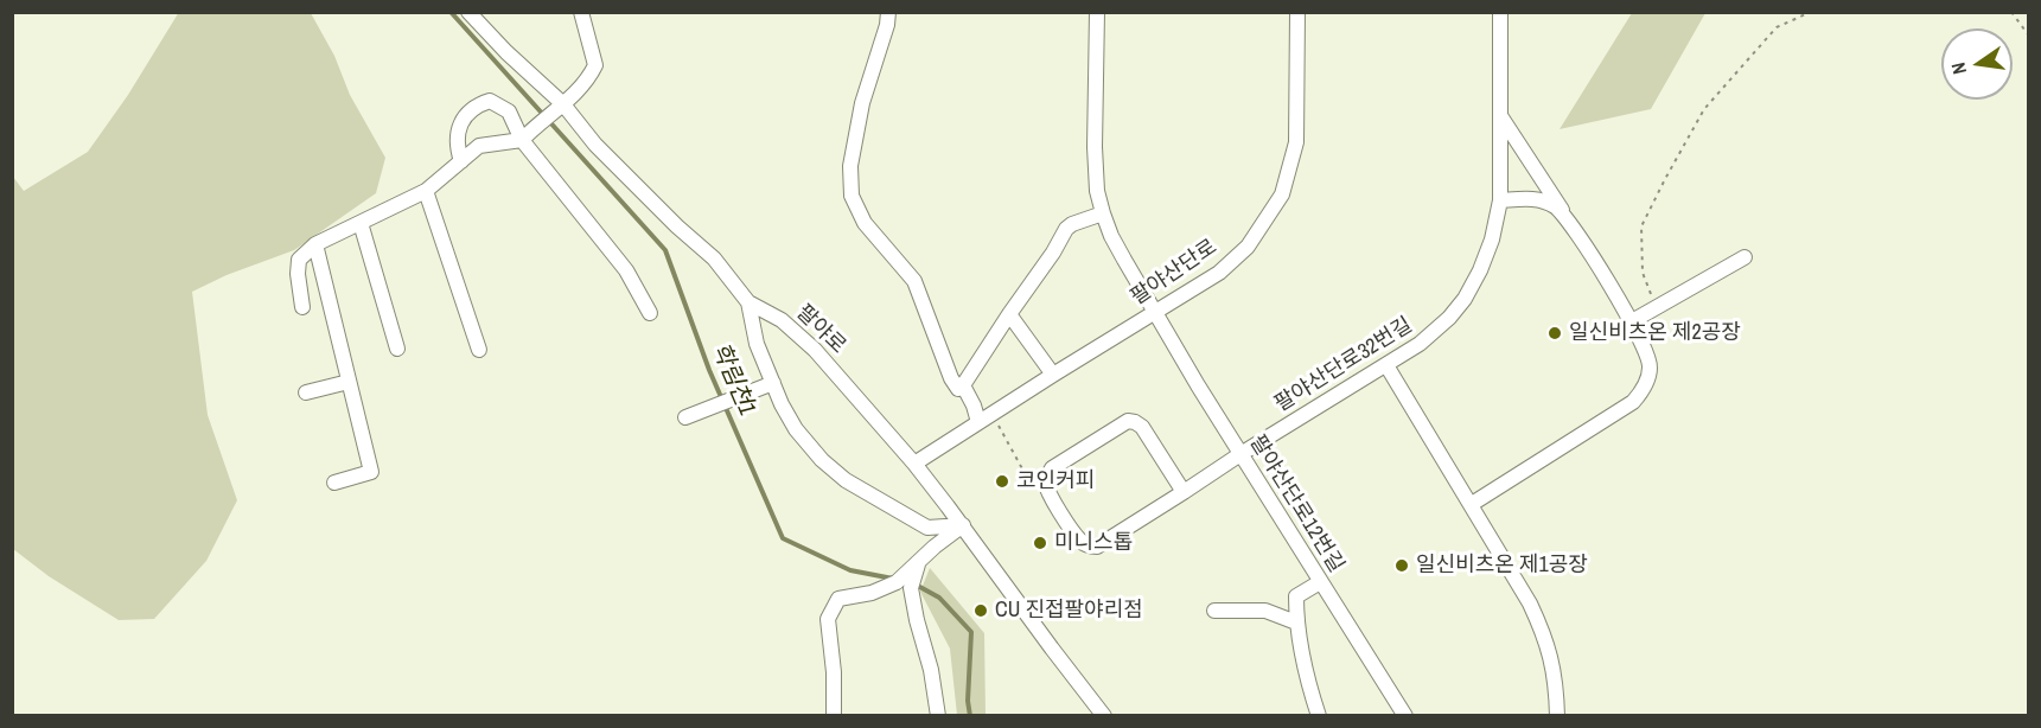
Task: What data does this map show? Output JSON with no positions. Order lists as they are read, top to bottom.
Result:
{
  "streets": {
    "street": [
      "팔야산단로",
      "팔야로",
      "팔야산단로32번길",
      "팔야산단로12번길"
    ]
  },
  "crossings": [
    ["팔야산단로", "팔야로"],
    ["팔야산단로", "팔야산단로12번길"],
    ["팔야산단로32번길", "팔야산단로12번길"]
  ],
  "water": ["학림천1"],
  "places": [
    "일신비츠온 제2공장",
    "코인커피",
    "미니스톱",
    "일신비츠온 제1공장",
    "CU 진접팔야리점"
  ],
  "north": "left"
}
